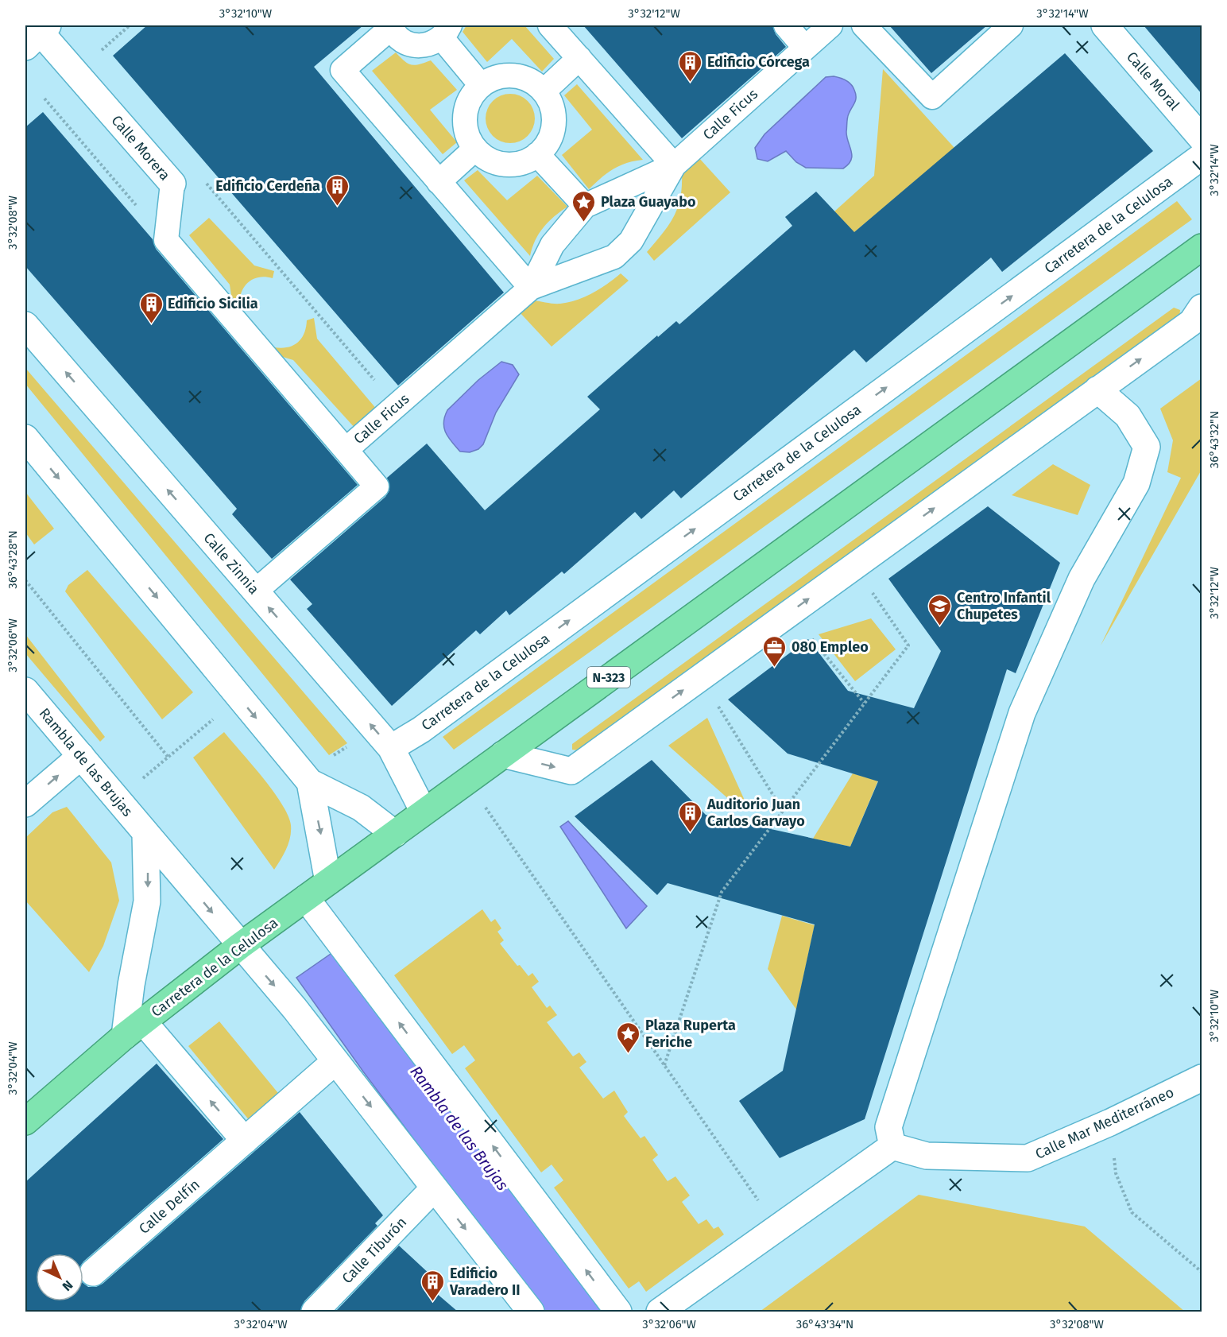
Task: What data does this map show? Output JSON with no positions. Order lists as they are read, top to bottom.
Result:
{
  "streets": {
    "highway": ["Carretera de la Celulosa", "N-323"],
    "street": [
      "Calle Moral",
      "Calle Ficus",
      "Calle Morera",
      "Calle Zinnia",
      "Rambla de las Brujas",
      "Calle Mar Mediterráneo",
      "Calle Delfín",
      "Calle Tiburón"
    ]
  },
  "crossings": [
    ["Calle Ficus", "Calle Zinnia"],
    ["Carretera de la Celulosa", "Calle Zinnia"],
    ["Carretera de la Celulosa", "Rambla de las Brujas"],
    ["Rambla de las Brujas", "Calle Delfín"],
    ["Rambla de las Brujas", "Calle Tiburón"]
  ],
  "water": ["Rambla de las Brujas"],
  "places": {
    "building": [
      "Edificio Córcega",
      "Edificio Cerdeña",
      "Edificio Sicilia",
      "Auditorio Juan Carlos Garvayo",
      "Edificio Varadero II"
    ],
    "place": ["Plaza Guayabo", "Plaza Ruperta Feriche"],
    "school or university": ["Centro Infantil Chupetes"],
    "office": ["080 Empleo"]
  },
  "north": "bottom right",
  "coordinates": [
    "3°32'10\"W",
    "3°32'12\"W",
    "3°32'14\"W",
    "3°32'08\"W",
    "36°43'32\"N",
    "36°43'28\"N",
    "3°32'06\"W",
    "3°32'04\"W",
    "36°43'34\"N"
  ]
}
